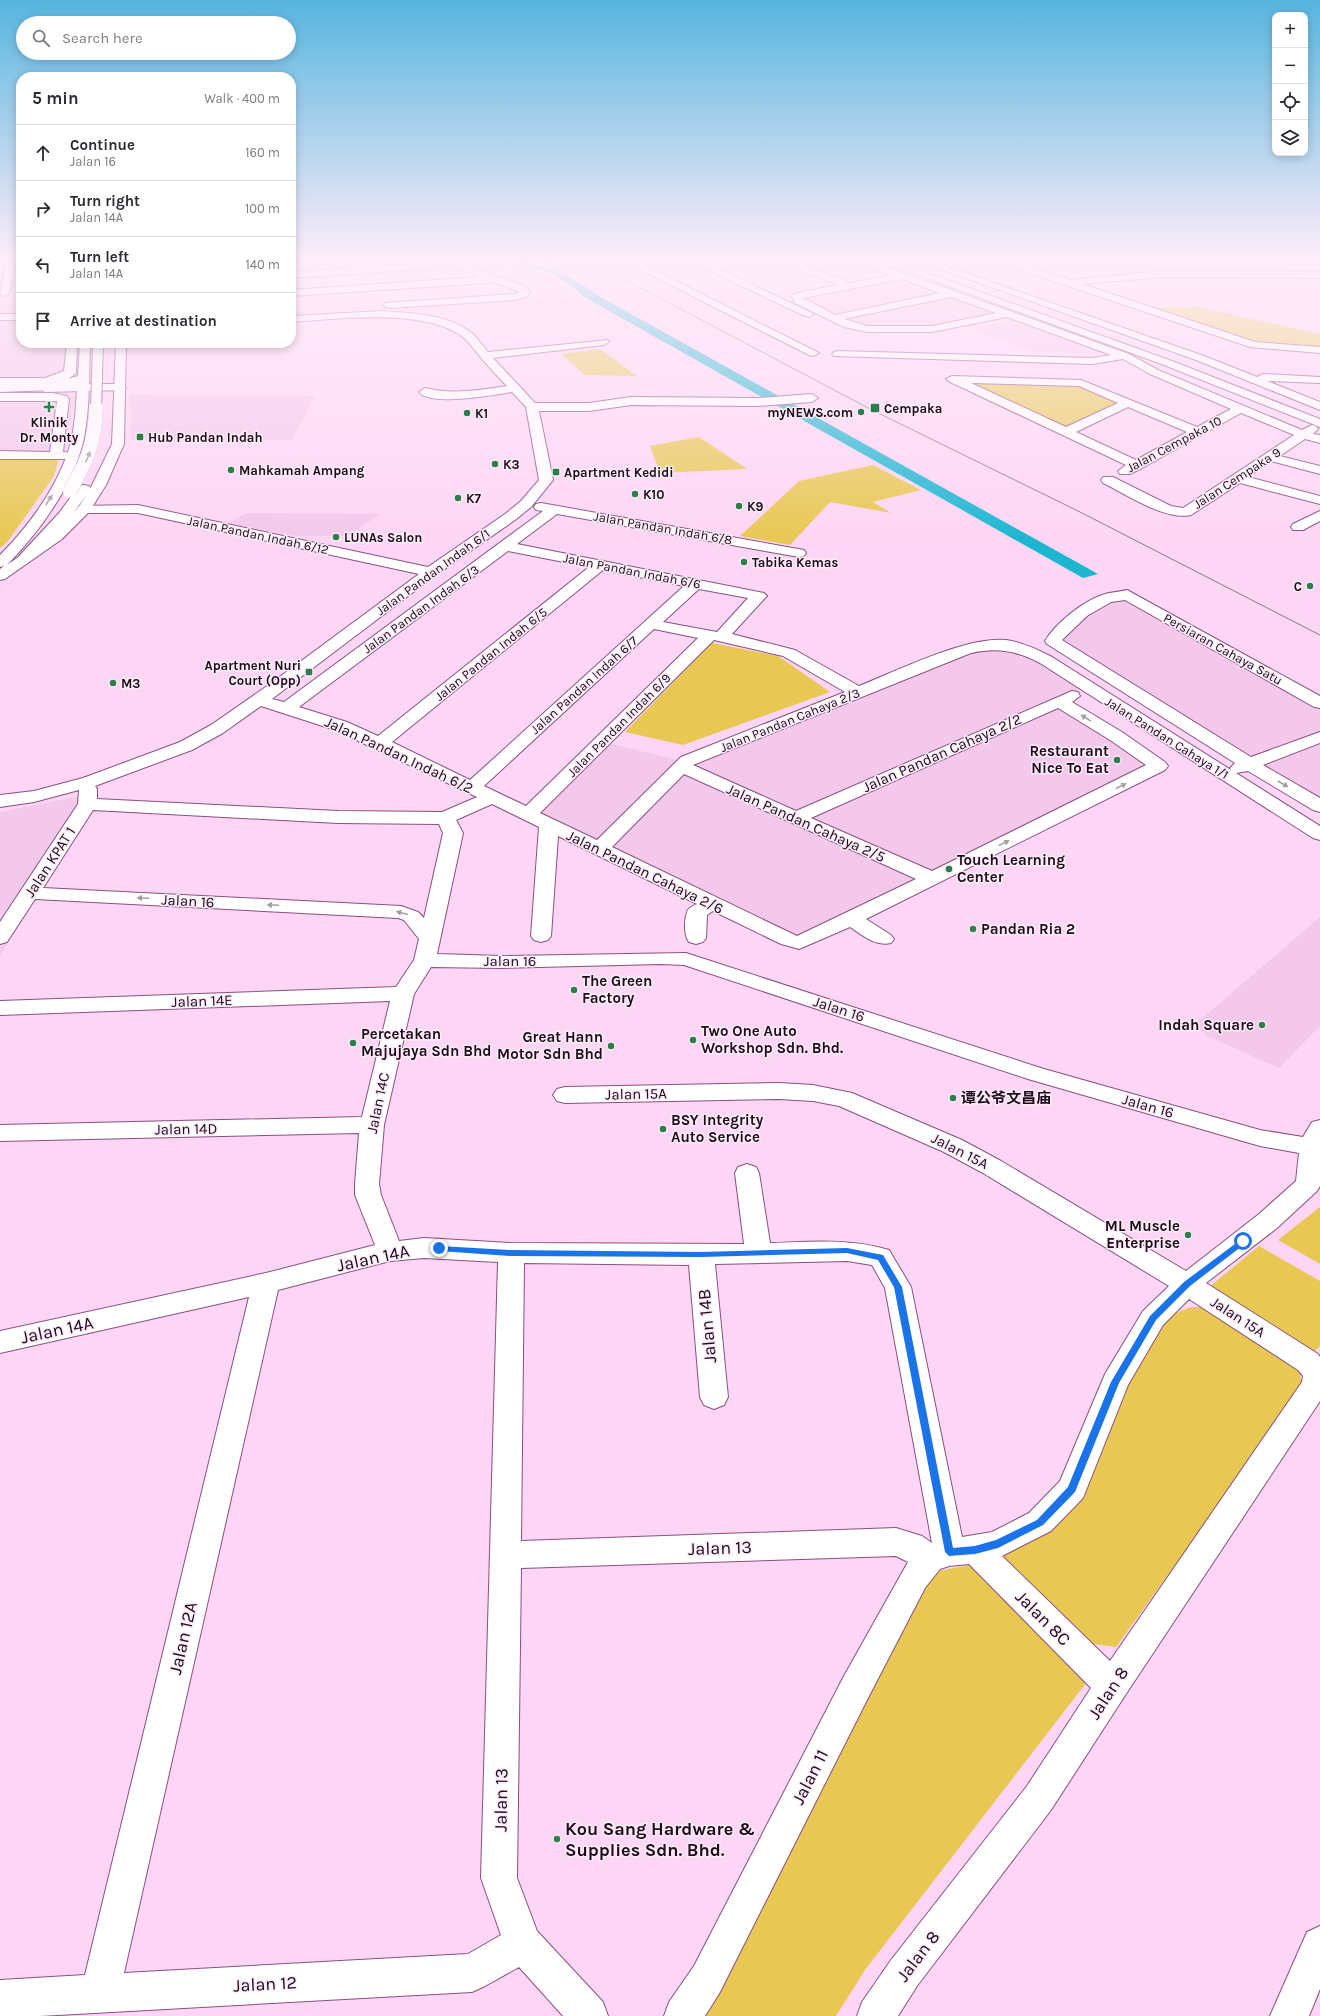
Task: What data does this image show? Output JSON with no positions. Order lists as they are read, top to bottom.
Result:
{
  "streets": {
    "main road": [
      "Jalan Cempaka 10",
      "Jalan Cempaka 9",
      "Jalan Pandan Indah 6/8",
      "Jalan Pandan Indah 6/12",
      "Jalan Pandan Indah 6/6",
      "Jalan Pandan Indah 6/1",
      "Jalan Pandan Indah 6/3",
      "Persiaran Cahaya Satu",
      "Jalan Pandan Indah 6/5",
      "Jalan Pandan Indah 6/7",
      "Jalan Pandan Cahaya 2/3",
      "Jalan Pandan Indah 6/9",
      "Jalan Pandan Cahaya 1/1",
      "Jalan Pandan Cahaya 2/2",
      "Jalan Pandan Indah 6/2",
      "Jalan Pandan Cahaya 2/5",
      "Jalan KPAT 1",
      "Jalan Pandan Cahaya 2/6",
      "Jalan 16",
      "Jalan 14E",
      "Jalan 15A",
      "Jalan 14C",
      "Jalan 14D",
      "Jalan 14A",
      "Jalan 14B",
      "Jalan 13",
      "Jalan 8C",
      "Jalan 12A",
      "Jalan 8",
      "Jalan 11",
      "Jalan 12"
    ]
  },
  "crossings": [
    ["Jalan Cempaka 10", "Jalan Cempaka 9"],
    ["Jalan Pandan Indah 6/8", "Jalan Pandan Indah 6/1"],
    ["Jalan Pandan Indah 6/8", "Jalan Pandan Indah 6/3"],
    ["Jalan Pandan Indah 6/12", "Jalan Pandan Indah 6/1"],
    ["Jalan Pandan Indah 6/6", "Jalan Pandan Indah 6/3"],
    ["Jalan Pandan Indah 6/6", "Jalan Pandan Indah 6/5"],
    ["Jalan Pandan Indah 6/6", "Jalan Pandan Indah 6/7"],
    ["Jalan Pandan Indah 6/6", "Jalan Pandan Indah 6/9"],
    ["Jalan Pandan Indah 6/1", "Jalan Pandan Indah 6/2"],
    ["Jalan Pandan Indah 6/1", "Jalan KPAT 1"],
    ["Jalan Pandan Indah 6/3", "Jalan Pandan Indah 6/2"],
    ["Jalan Pandan Indah 6/5", "Jalan Pandan Indah 6/2"],
    ["Jalan Pandan Indah 6/7", "Jalan Pandan Indah 6/2"],
    ["Jalan Pandan Cahaya 2/3", "Jalan Pandan Cahaya 1/1"],
    ["Jalan Pandan Cahaya 2/3", "Jalan Pandan Cahaya 2/5"],
    ["Jalan Pandan Cahaya 2/3", "Jalan Pandan Cahaya 2/6"],
    ["Jalan Pandan Indah 6/9", "Jalan Pandan Cahaya 2/6"],
    ["Jalan Pandan Cahaya 1/1", "Jalan Pandan Cahaya 2/2"],
    ["Jalan Pandan Cahaya 2/2", "Jalan Pandan Cahaya 2/5"],
    ["Jalan Pandan Indah 6/2", "Jalan Pandan Cahaya 2/6"],
    ["Jalan KPAT 1", "Jalan 16"],
    ["Jalan 16", "Jalan 15A"],
    ["Jalan 16", "Jalan 14C"],
    ["Jalan 16", "Jalan 14A"],
    ["Jalan 16", "Jalan 13"],
    ["Jalan 16", "Jalan 8C"],
    ["Jalan 16", "Jalan 11"],
    ["Jalan 14E", "Jalan 14C"],
    ["Jalan 15A", "Jalan 8"],
    ["Jalan 14C", "Jalan 14D"],
    ["Jalan 14C", "Jalan 14A"],
    ["Jalan 14A", "Jalan 14B"],
    ["Jalan 14A", "Jalan 13"],
    ["Jalan 14A", "Jalan 8C"],
    ["Jalan 14A", "Jalan 12A"],
    ["Jalan 14A", "Jalan 11"],
    ["Jalan 13", "Jalan 8C"],
    ["Jalan 13", "Jalan 11"],
    ["Jalan 13", "Jalan 12"],
    ["Jalan 8C", "Jalan 8"],
    ["Jalan 8C", "Jalan 11"],
    ["Jalan 12A", "Jalan 12"]
  ],
  "places": {
    "health": ["Klinik Dr. Monty"],
    "transit": [
      "Cempaka",
      "Hub Pandan Indah",
      "Apartment Kedidi",
      "Apartment Nuri Court (Opp)"
    ],
    "other": [
      "myNEWS.com",
      "K1",
      "K3",
      "Mahkamah Ampang",
      "K10",
      "K7",
      "K9",
      "LUNAs Salon",
      "Tabika Kemas",
      "C",
      "M3",
      "Restaurant Nice To Eat",
      "Touch Learning Center",
      "Pandan Ria 2",
      "The Green Factory",
      "Indah Square",
      "Two One Auto Workshop Sdn. Bhd.",
      "Percetakan Majujaya Sdn Bhd",
      "Great Hann Motor Sdn Bhd",
      "谭公爷文昌庙",
      "BSY Integrity Auto Service",
      "ML Muscle Enterprise",
      "Kou Sang Hardware & Supplies Sdn. Bhd."
    ]
  },
  "page": {
    "map_buttons": ["+", "−"],
    "search": "Search here",
    "heading": ["5 min", "Walk · 400 m"],
    "list": [
      ["Continue", "Jalan 16", "160 m"],
      ["Turn right", "Jalan 14A", "100 m"],
      ["Turn left", "Jalan 14A", "140 m"],
      "Arrive at destination"
    ]
  }
}
